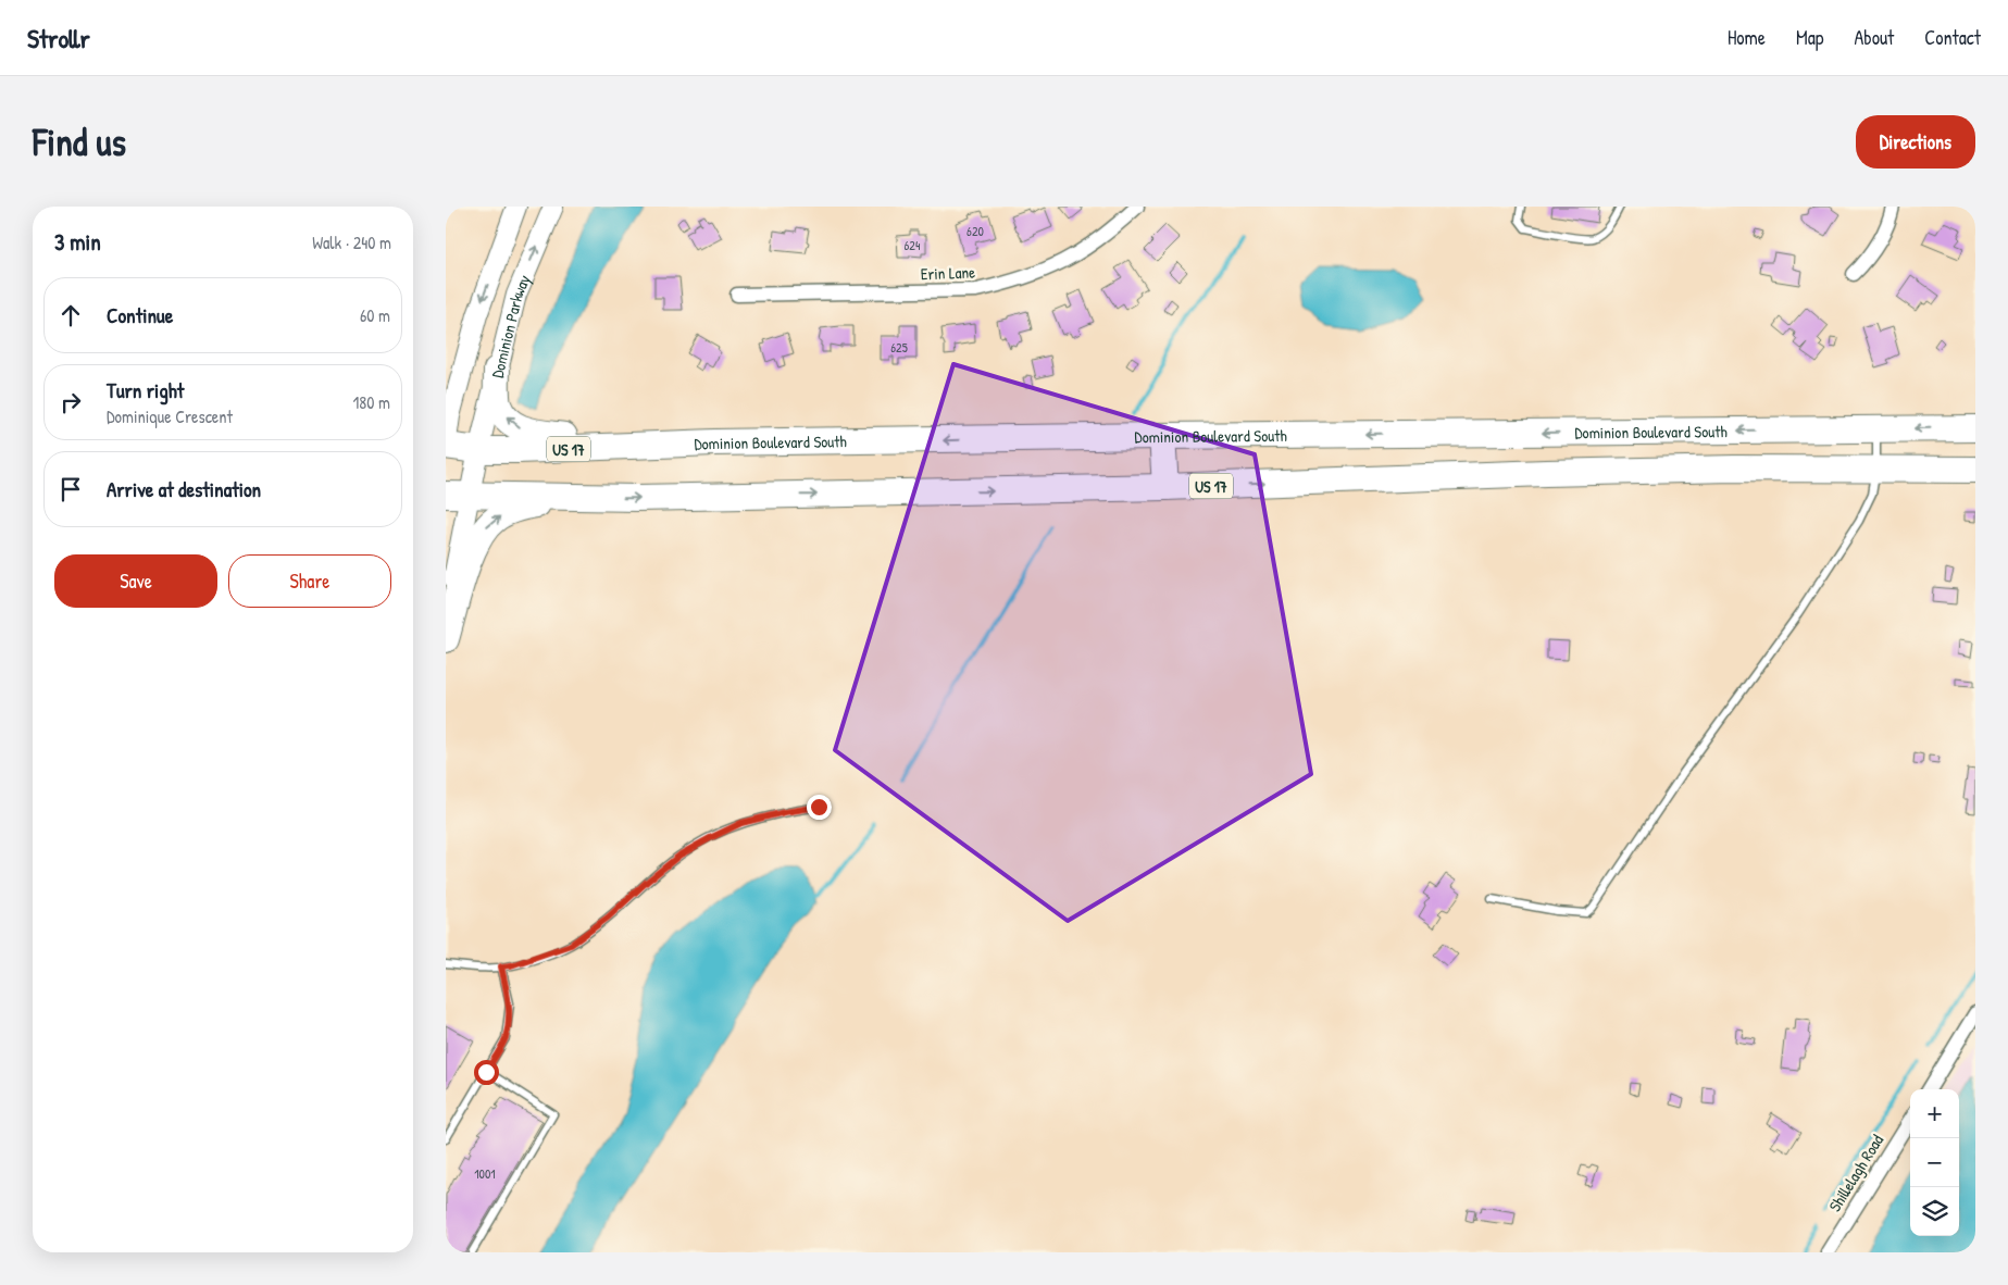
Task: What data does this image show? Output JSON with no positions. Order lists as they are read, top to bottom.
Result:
{
  "streets": {
    "highway": ["Dominion Boulevard South", "US 17"],
    "street": ["Erin Lane", "Dominion Parkway", "Shillelagh Road"]
  },
  "crossings": [
    ["Dominion Parkway", "Dominion Boulevard South"],
    ["Dominion Parkway", "US 17"]
  ],
  "house_numbers": [
    "620",
    "624",
    "625",
    "1001"
  ],
  "page": {
    "header": "Strollr",
    "nav": [
      "Home",
      "Map",
      "About",
      "Contact"
    ],
    "buttons": [
      "Directions",
      ["Save", "Share"]
    ],
    "title": "Find us",
    "heading": ["3 min", "Walk · 240 m"],
    "list": [
      ["Continue", "60 m"],
      ["Turn right", "Dominique Crescent", "180 m"],
      "Arrive at destination"
    ],
    "map_buttons": ["+", "−"]
  }
}
